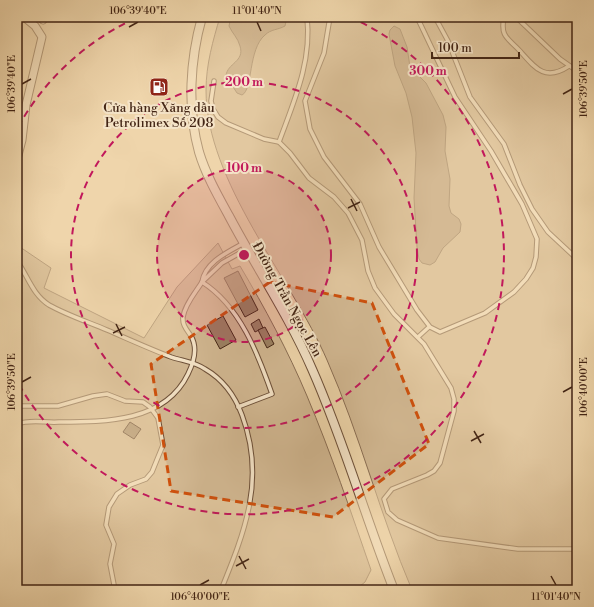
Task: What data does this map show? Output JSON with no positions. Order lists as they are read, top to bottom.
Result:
{
  "streets": {
    "street": ["Đường Trần Ngọc Lên"]
  },
  "places": {
    "fuel station": ["Cửa hàng Xăng dầu Petrolimex Số 208"]
  },
  "scale_bar": "100 m",
  "coordinates": [
    "106°39'40\"E",
    "11°01'40\"N",
    "106°39'50\"E",
    "106°40'00\"E"
  ],
  "rings": ["300 m", "200 m", "100 m"]
}
